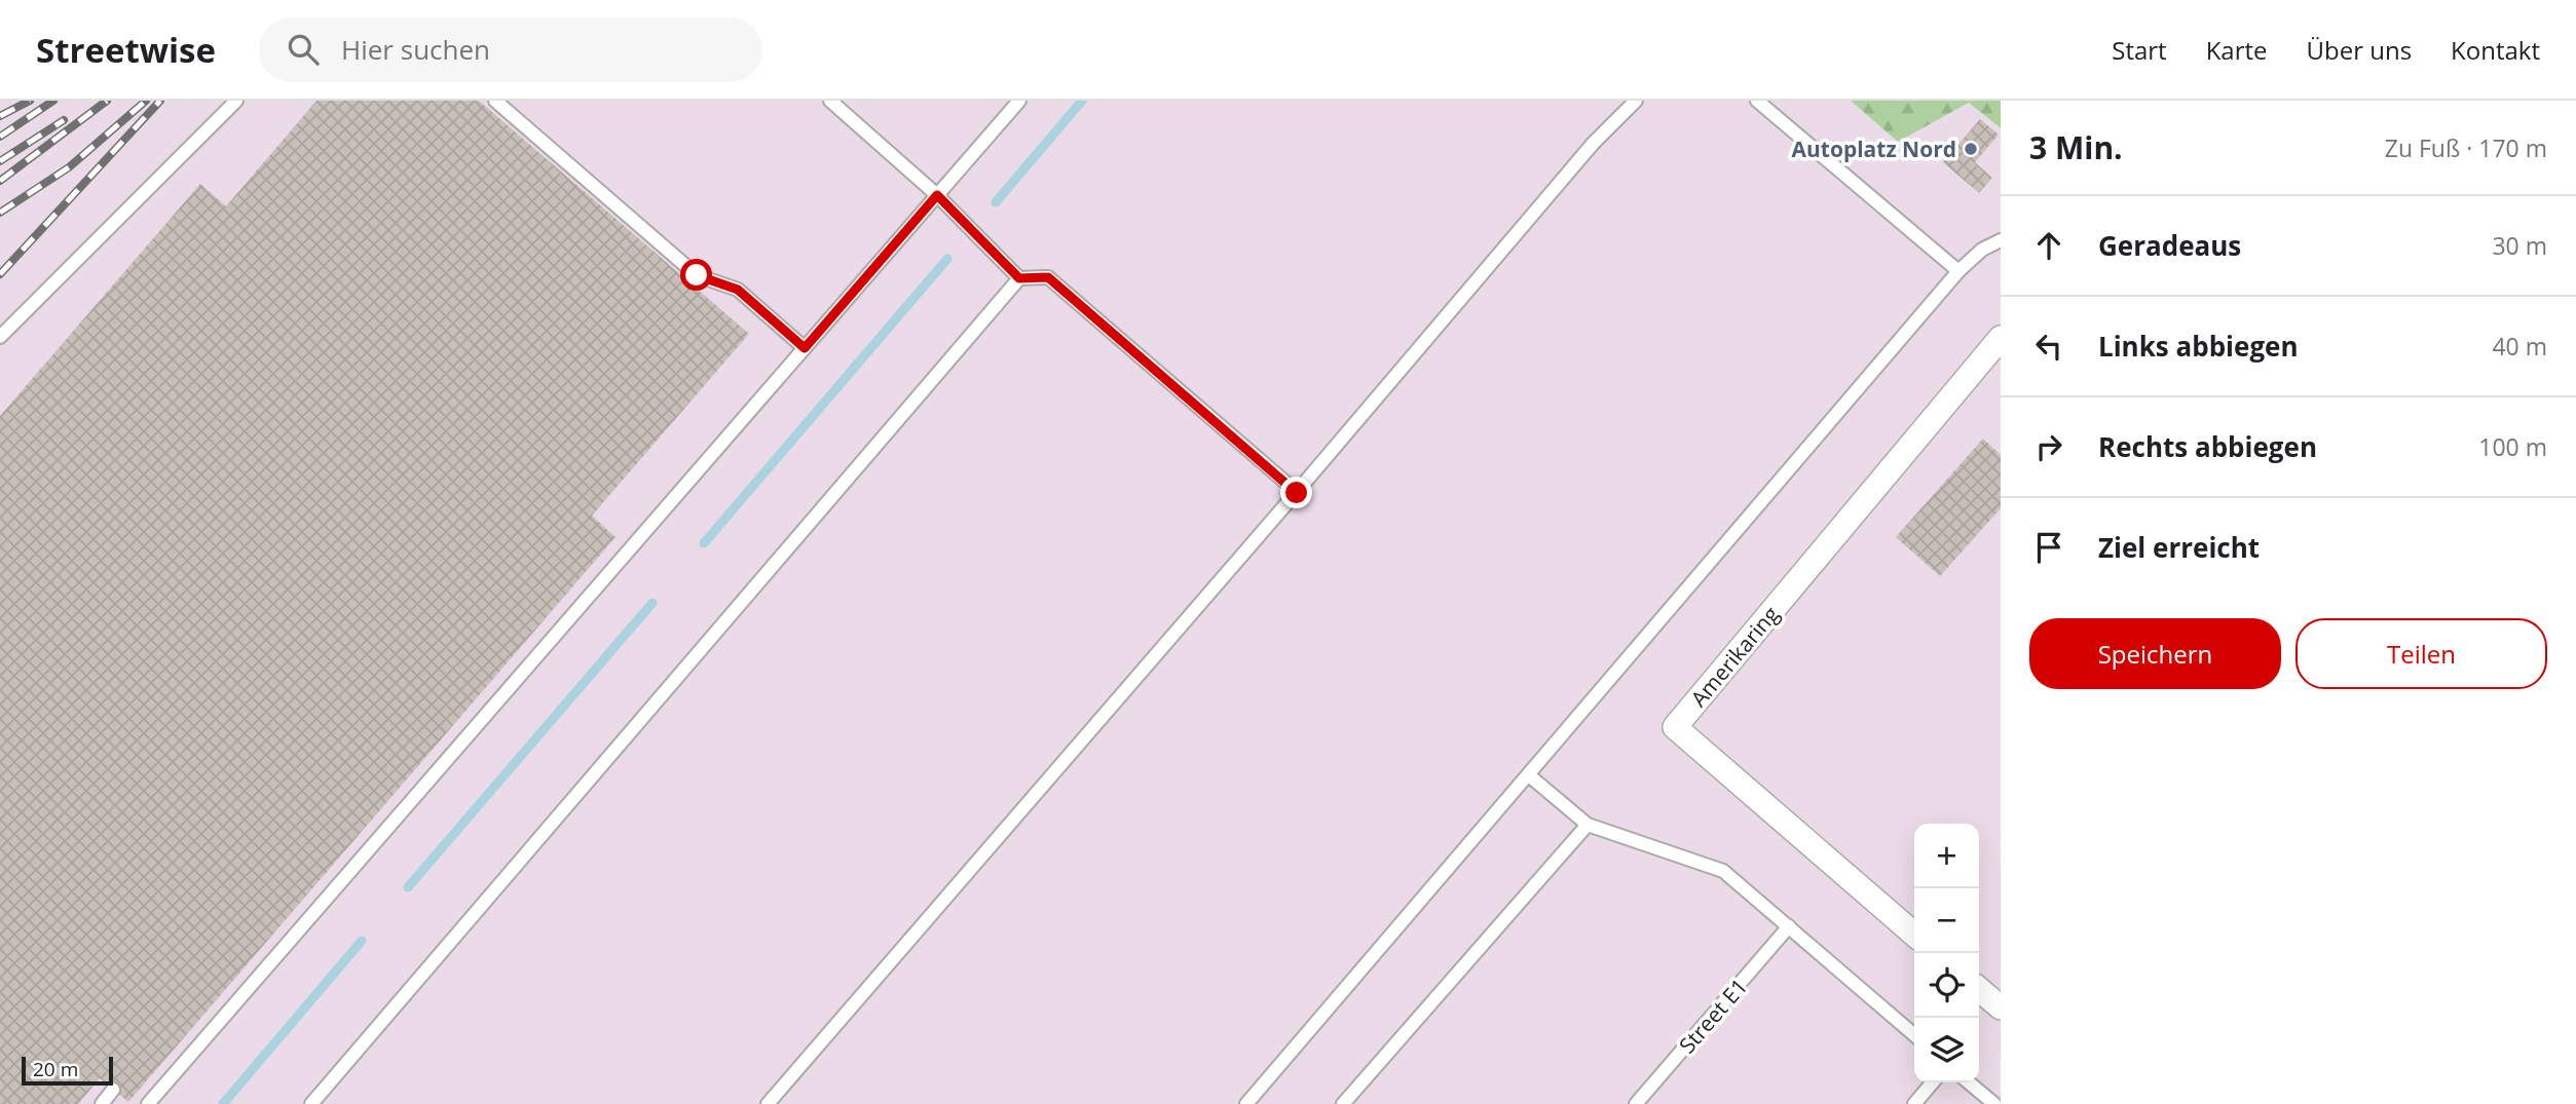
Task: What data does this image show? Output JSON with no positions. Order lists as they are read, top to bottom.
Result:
{
  "streets": {
    "street": ["Amerikaring"],
    "lane": ["Street E1"]
  },
  "places": ["Autoplatz Nord"],
  "scale_bar": "20 m",
  "page": {
    "header": "Streetwise",
    "search": "Hier suchen",
    "nav": [
      "Start",
      "Karte",
      "Über uns",
      "Kontakt"
    ],
    "heading": ["3 Min.", "Zu Fuß · 170 m"],
    "list": [
      ["Geradeaus", "30 m"],
      ["Links abbiegen", "40 m"],
      ["Rechts abbiegen", "100 m"],
      "Ziel erreicht"
    ],
    "buttons": ["Speichern", "Teilen"],
    "map_buttons": ["+", "−"],
    "scale": "20 m"
  }
}
